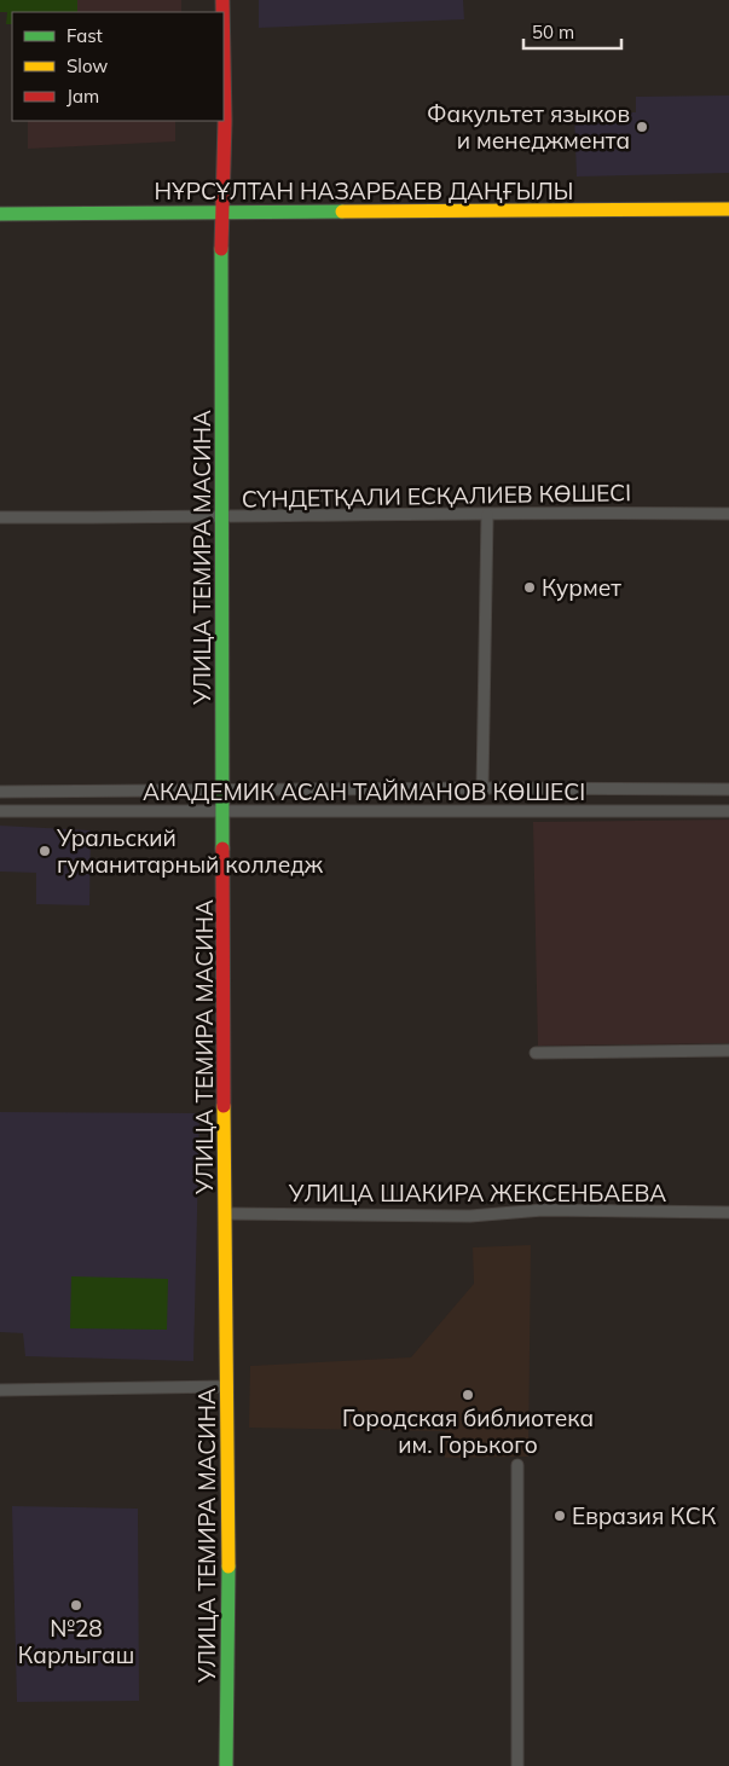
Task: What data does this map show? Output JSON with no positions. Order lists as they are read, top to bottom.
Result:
{
  "streets": {
    "street": [
      "НҰРСҰЛТАН НАЗАРБАЕВ ДАҢҒЫЛЫ",
      "СҮНДЕТҚАЛИ ЕСҚАЛИЕВ КӨШЕСІ",
      "УЛИЦА ТЕМИРА МАСИНА",
      "АКАДЕМИК АСАН ТАЙМАНОВ КӨШЕСІ",
      "УЛИЦА ШАКИРА ЖЕКСЕНБАЕВА"
    ]
  },
  "crossings": [
    ["НҰРСҰЛТАН НАЗАРБАЕВ ДАҢҒЫЛЫ", "УЛИЦА ТЕМИРА МАСИНА"],
    ["СҮНДЕТҚАЛИ ЕСҚАЛИЕВ КӨШЕСІ", "УЛИЦА ТЕМИРА МАСИНА"],
    ["УЛИЦА ТЕМИРА МАСИНА", "АКАДЕМИК АСАН ТАЙМАНОВ КӨШЕСІ"],
    ["УЛИЦА ТЕМИРА МАСИНА", "УЛИЦА ШАКИРА ЖЕКСЕНБАЕВА"]
  ],
  "places": [
    "Факультет языков и менеджмента",
    "Курмет",
    "Уральский гуманитарный колледж",
    "Городская библиотека им. Горького",
    "Евразия КСК",
    "№28 Карлыгаш"
  ],
  "legend": ["Fast", "Slow", "Jam"],
  "scale_bar": "50 m"
}
